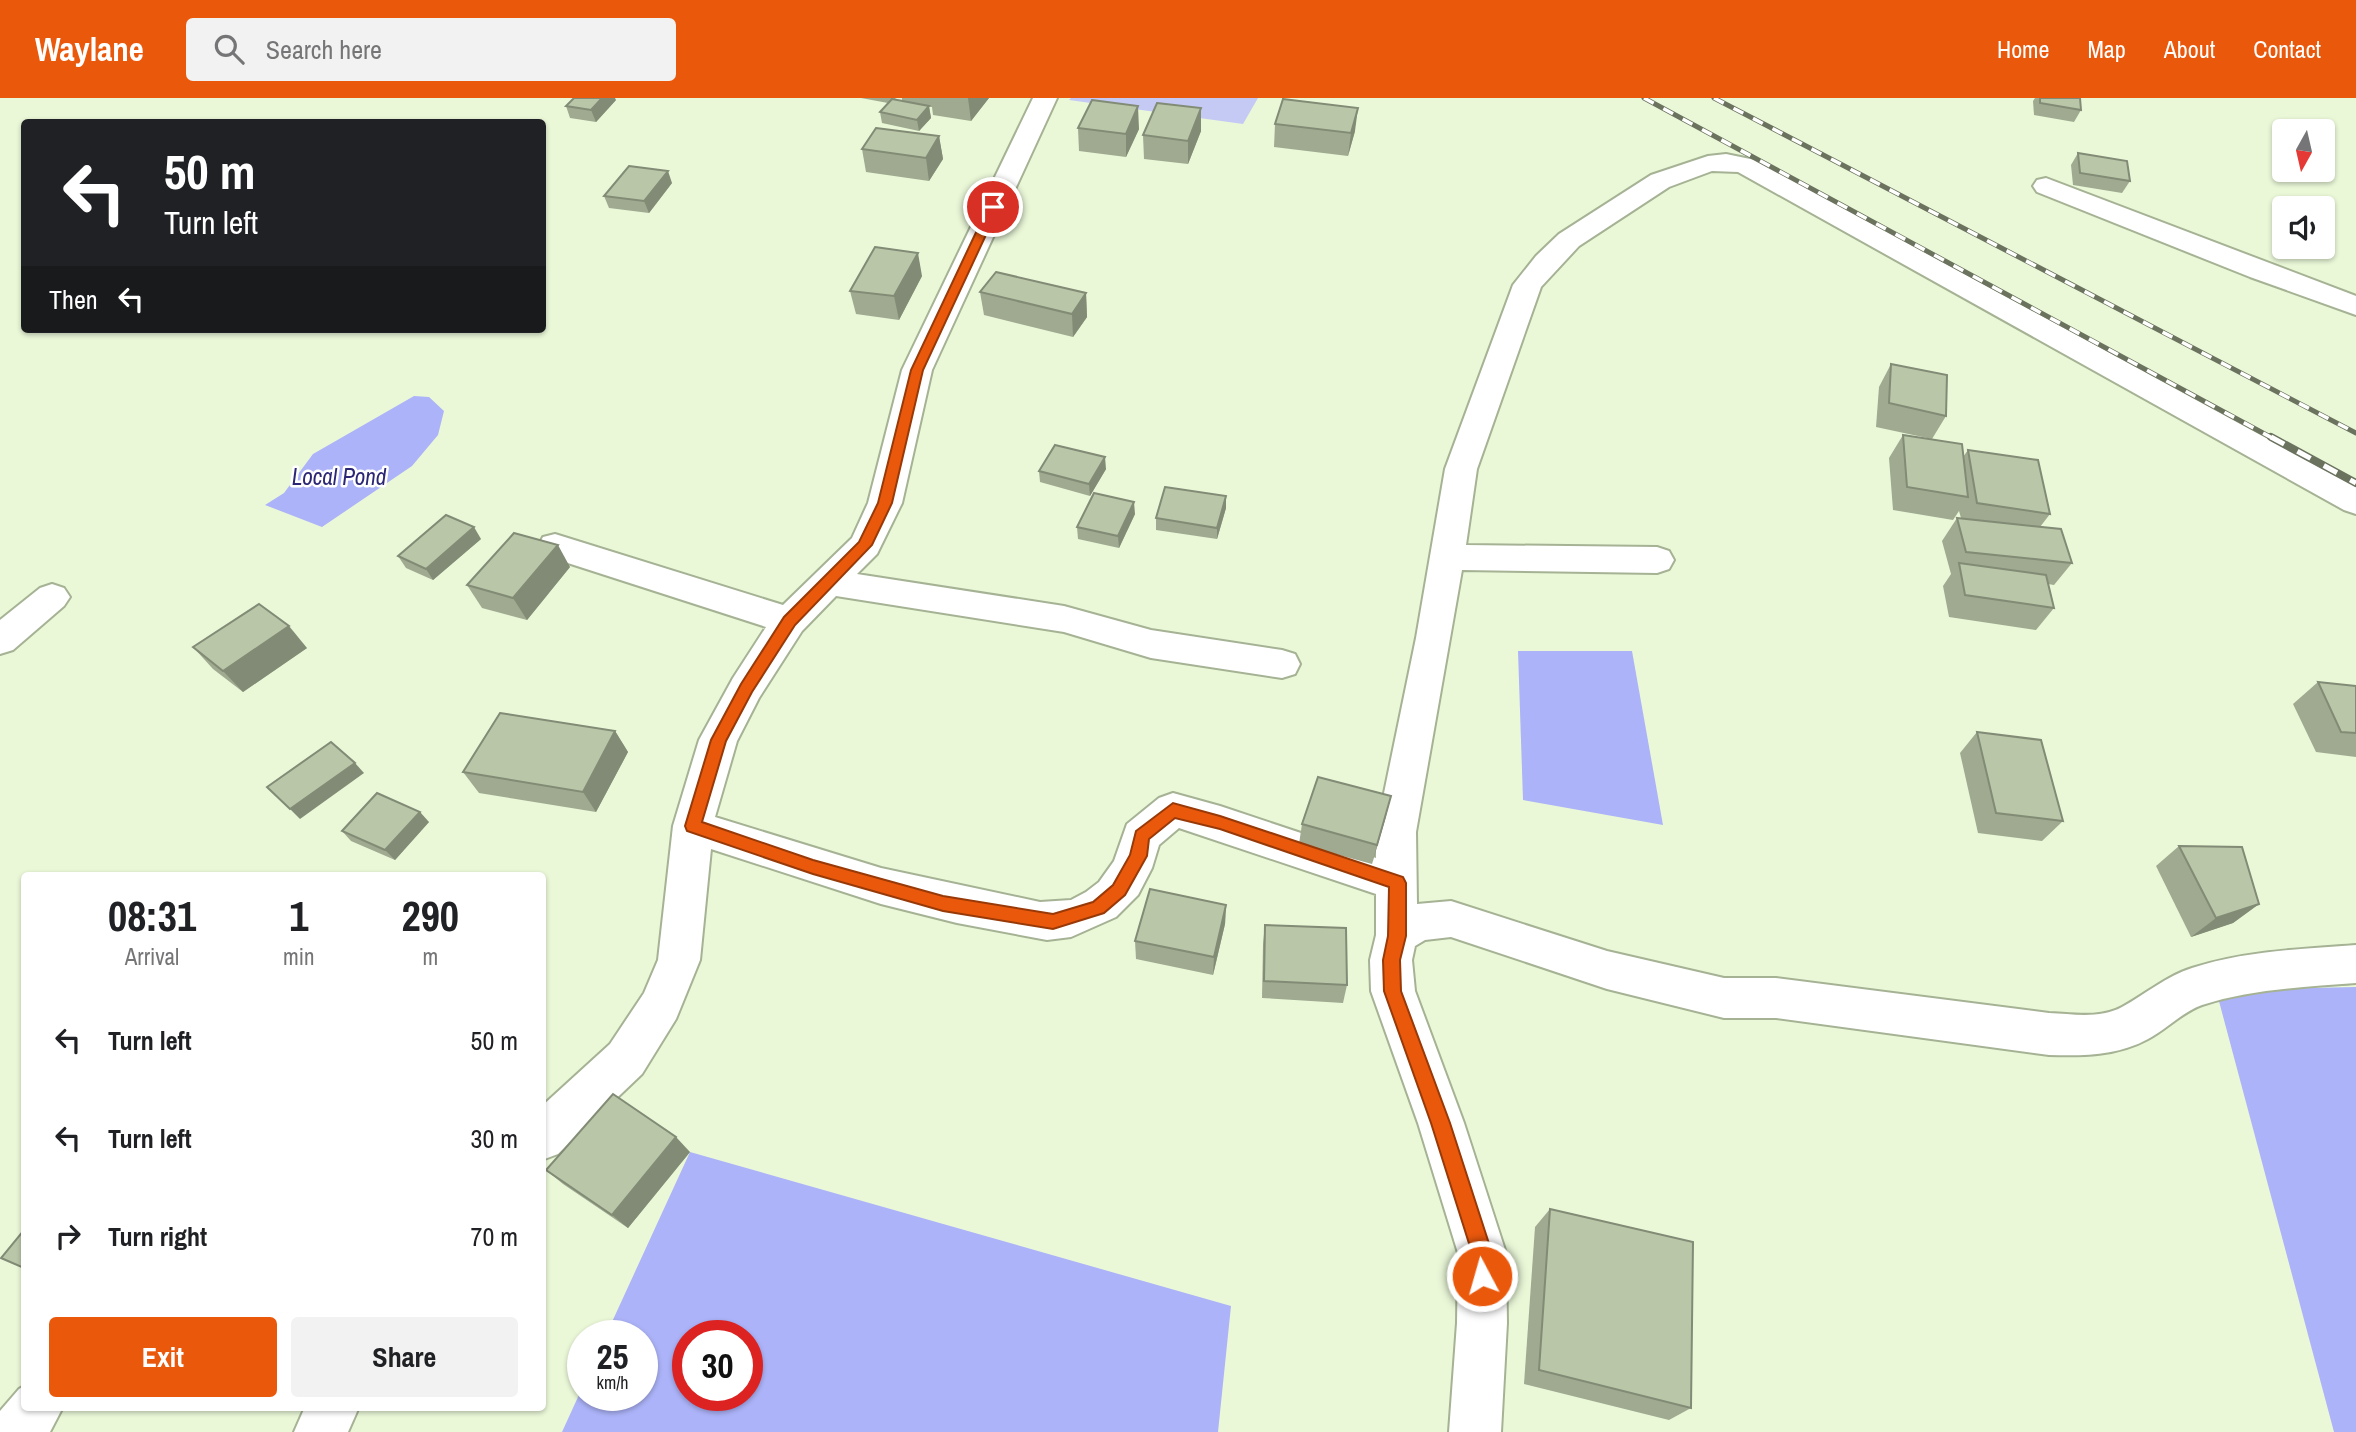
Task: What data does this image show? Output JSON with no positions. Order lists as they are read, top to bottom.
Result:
{
  "water": ["Local Pond"],
  "north": "bottom",
  "page": {
    "header": "Waylane",
    "search": "Search here",
    "nav": [
      "Home",
      "Map",
      "About",
      "Contact"
    ],
    "turn": ["50 m", "Turn left"],
    "then": "Then",
    "eta": [
      "08:31",
      "Arrival",
      "1",
      "min",
      "290",
      "m"
    ],
    "list": [
      {
        "name": "Turn left",
        "value": "50 m"
      },
      {
        "name": "Turn left",
        "value": "30 m"
      },
      {
        "name": "Turn right",
        "value": "70 m"
      }
    ],
    "buttons": ["Exit", "Share"],
    "speed": "25 km/h",
    "limit": "30"
  }
}
